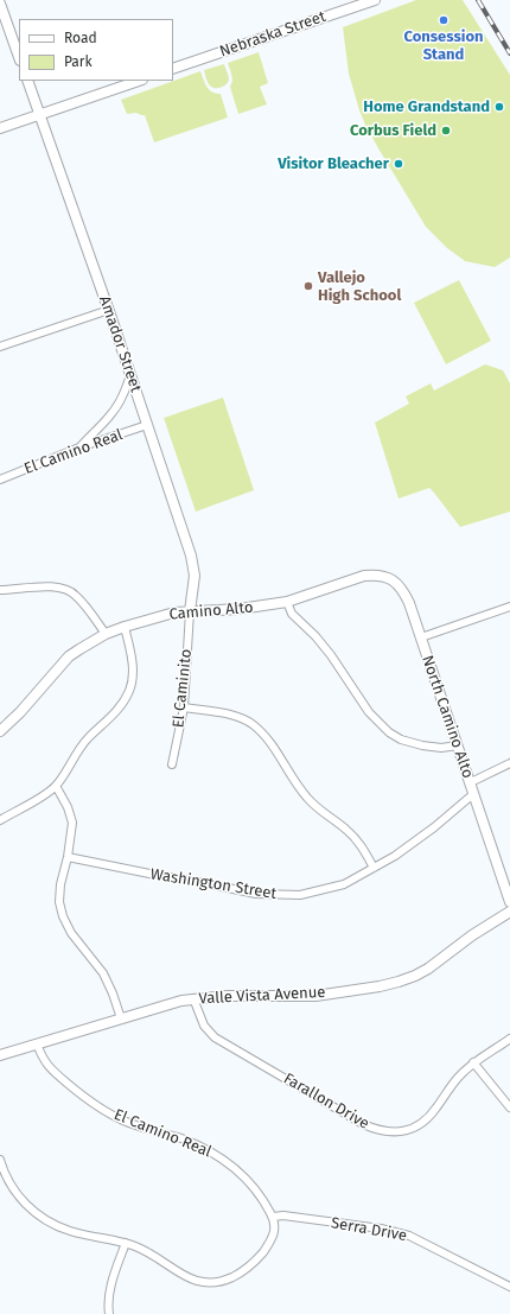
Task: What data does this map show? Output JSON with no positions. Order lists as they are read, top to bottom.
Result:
{
  "streets": {
    "street": [
      "Nebraska Street",
      "Amador Street",
      "El Camino Real",
      "Camino Alto",
      "El Caminito",
      "North Camino Alto",
      "Washington Street",
      "Valle Vista Avenue",
      "Farallon Drive",
      "Serra Drive"
    ]
  },
  "crossings": [
    ["Amador Street", "El Camino Real"],
    ["Amador Street", "Camino Alto"],
    ["Amador Street", "El Caminito"],
    ["El Camino Real", "Valle Vista Avenue"],
    ["El Camino Real", "Serra Drive"],
    ["Camino Alto", "El Caminito"],
    ["Camino Alto", "North Camino Alto"],
    ["North Camino Alto", "Washington Street"],
    ["Valle Vista Avenue", "Farallon Drive"]
  ],
  "places": [
    "Consession Stand",
    "Home Grandstand",
    "Corbus Field",
    "Visitor Bleacher",
    "Vallejo High School"
  ],
  "legend": ["Road", "Park"]
}
